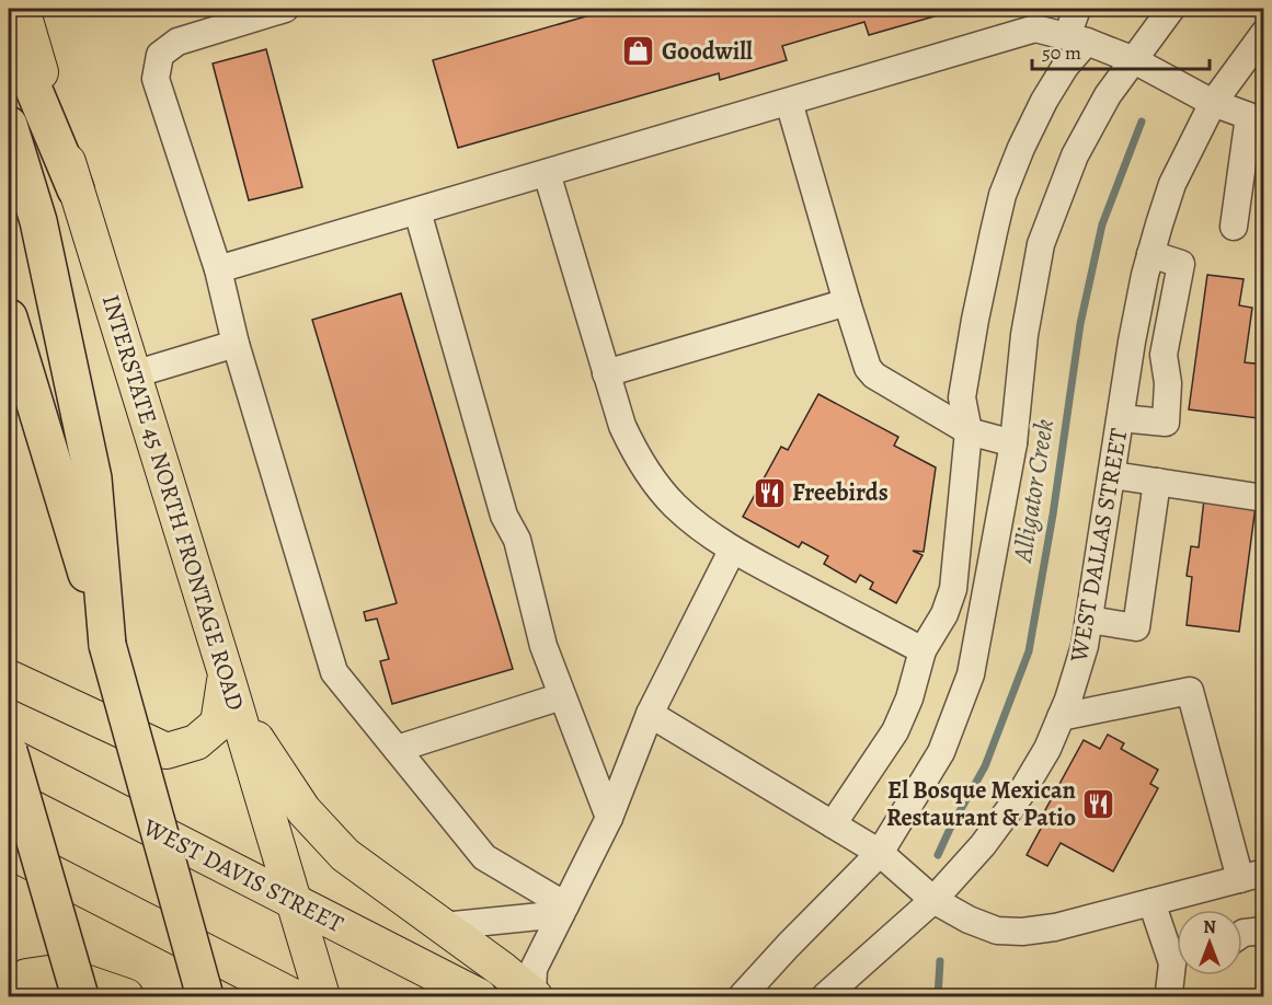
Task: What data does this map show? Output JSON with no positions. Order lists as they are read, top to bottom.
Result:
{
  "streets": {
    "main road": ["INTERSTATE 45 NORTH FRONTAGE ROAD", "WEST DAVIS STREET"],
    "street": ["WEST DALLAS STREET"]
  },
  "crossings": [
    ["INTERSTATE 45 NORTH FRONTAGE ROAD", "WEST DAVIS STREET"]
  ],
  "water": ["Alligator Creek"],
  "places": {
    "shop": ["Goodwill"],
    "restaurant": ["Freebirds", "El Bosque Mexican Restaurant & Patio"]
  },
  "scale_bar": "50 m",
  "north": "top"
}
